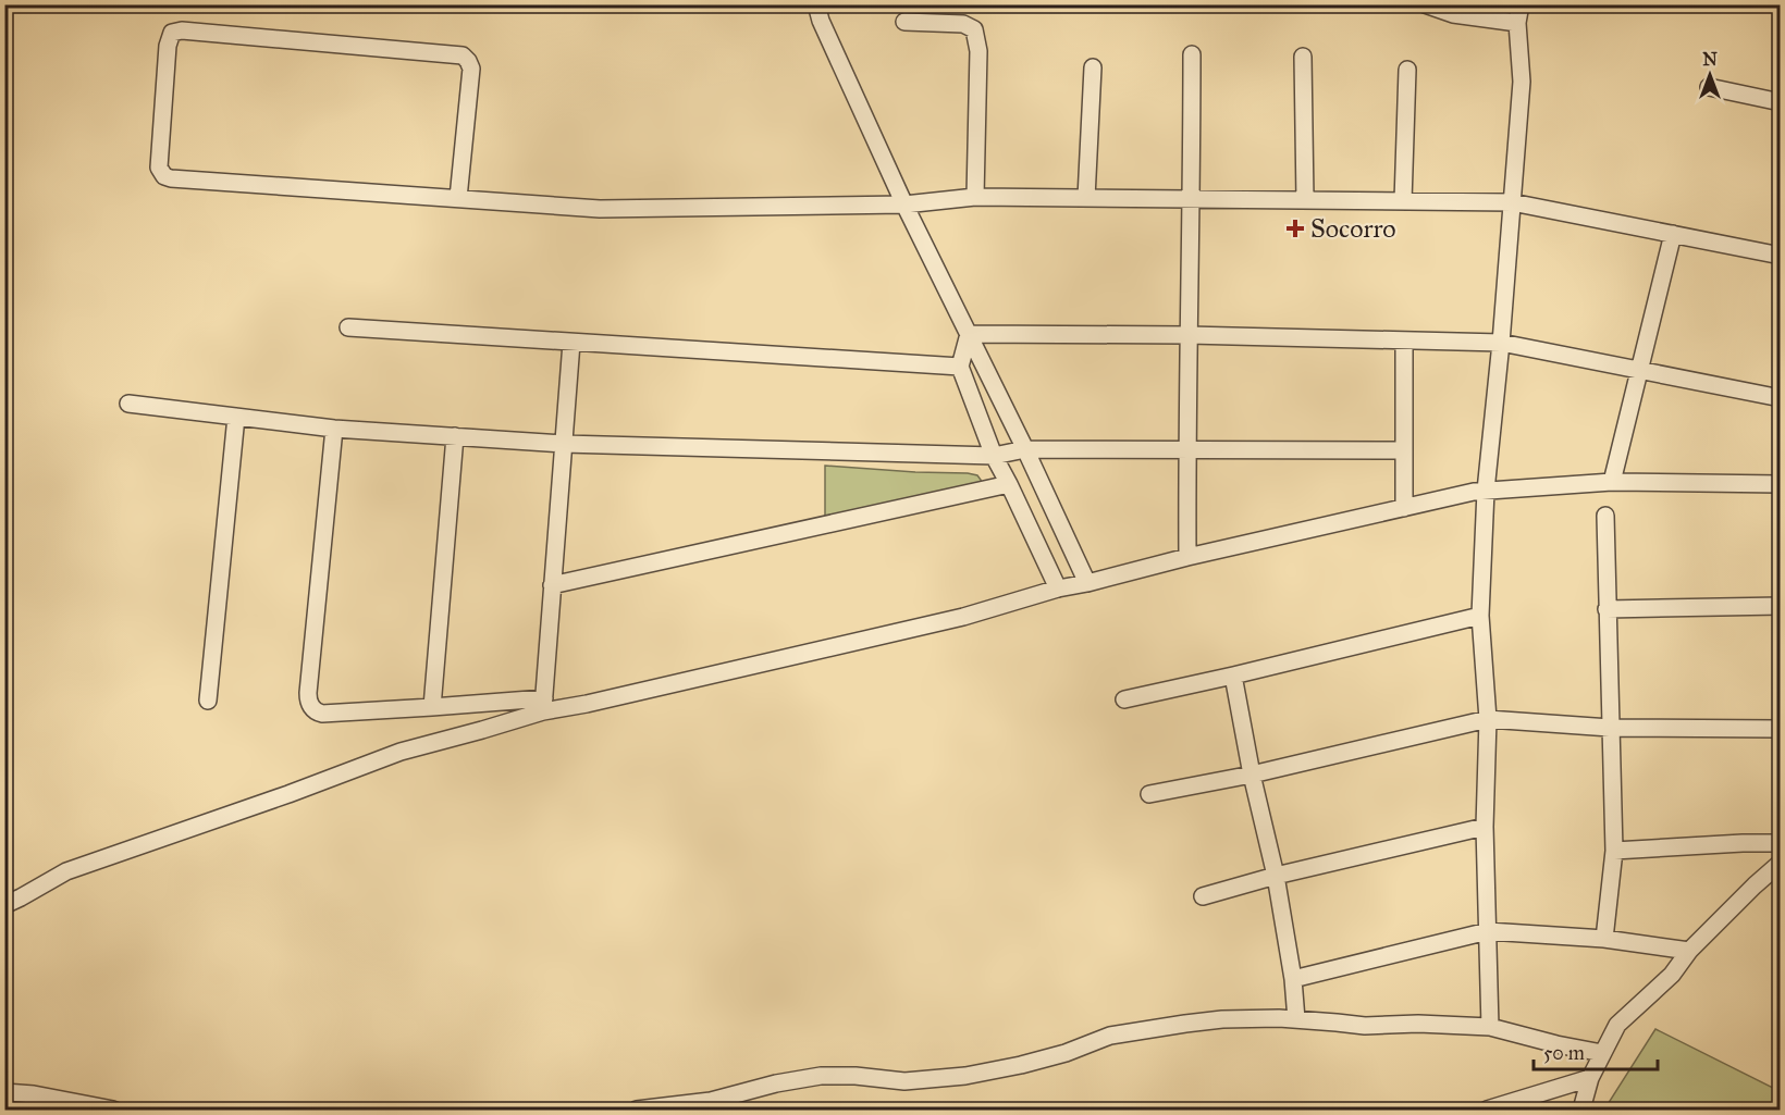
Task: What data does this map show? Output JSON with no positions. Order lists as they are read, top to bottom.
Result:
{
  "places": {
    "health": ["Socorro"]
  },
  "scale_bar": "50 m",
  "north": "top"
}
